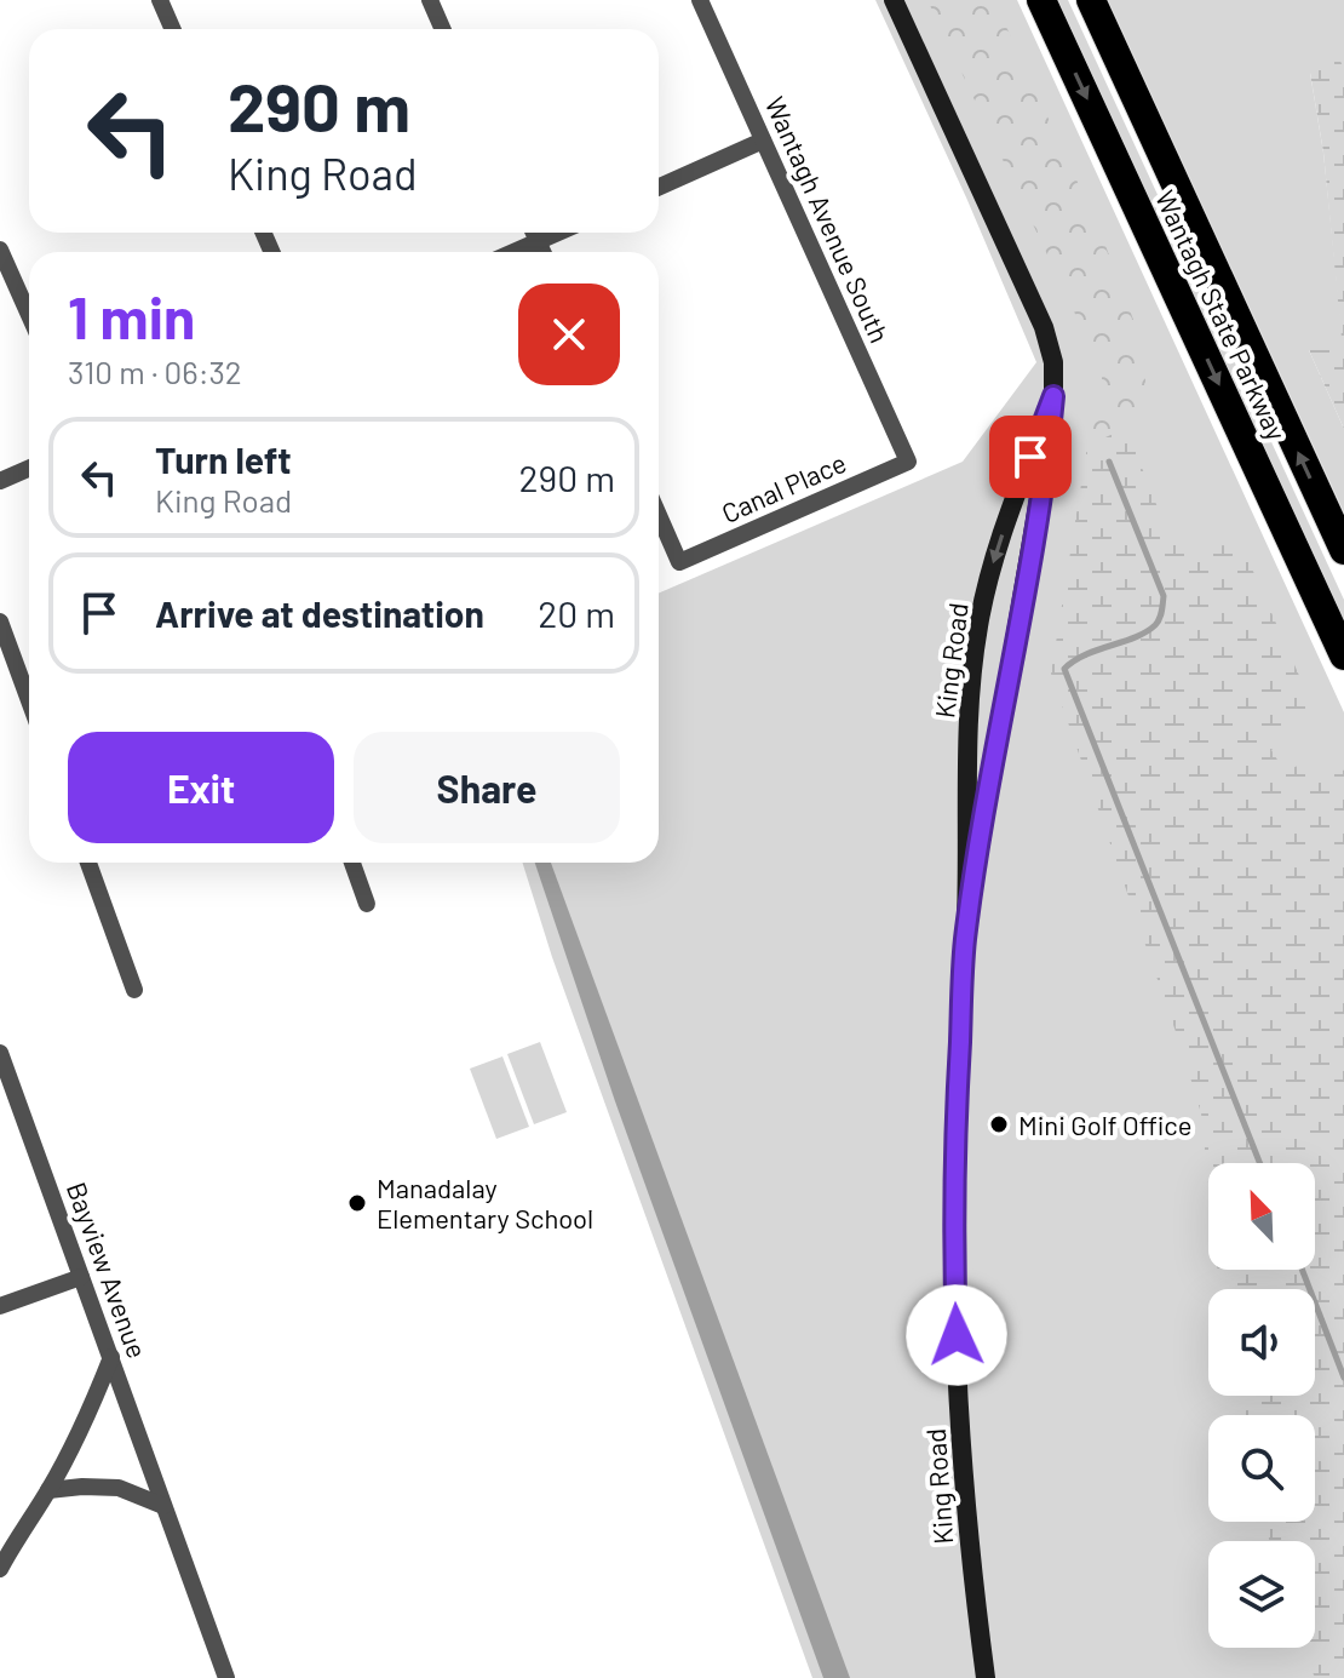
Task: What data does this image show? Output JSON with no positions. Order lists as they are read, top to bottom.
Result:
{
  "streets": {
    "highway": ["Wantagh State Parkway"],
    "street": [
      "Wantagh Avenue South",
      "Canal Place",
      "King Road",
      "Bayview Avenue"
    ]
  },
  "crossings": [
    ["Wantagh Avenue South", "Canal Place"]
  ],
  "places": ["Mini Golf Office", "Manadalay Elementary School"],
  "north": "top left",
  "page": {
    "turn": ["290 m", "King Road"],
    "heading": ["1 min", "310 m · 06:32"],
    "list": [
      {
        "name": "Turn left",
        "note": "King Road",
        "value": "290 m"
      },
      {
        "name": "Arrive at destination",
        "value": "20 m"
      }
    ],
    "buttons": ["Exit", "Share"]
  }
}
